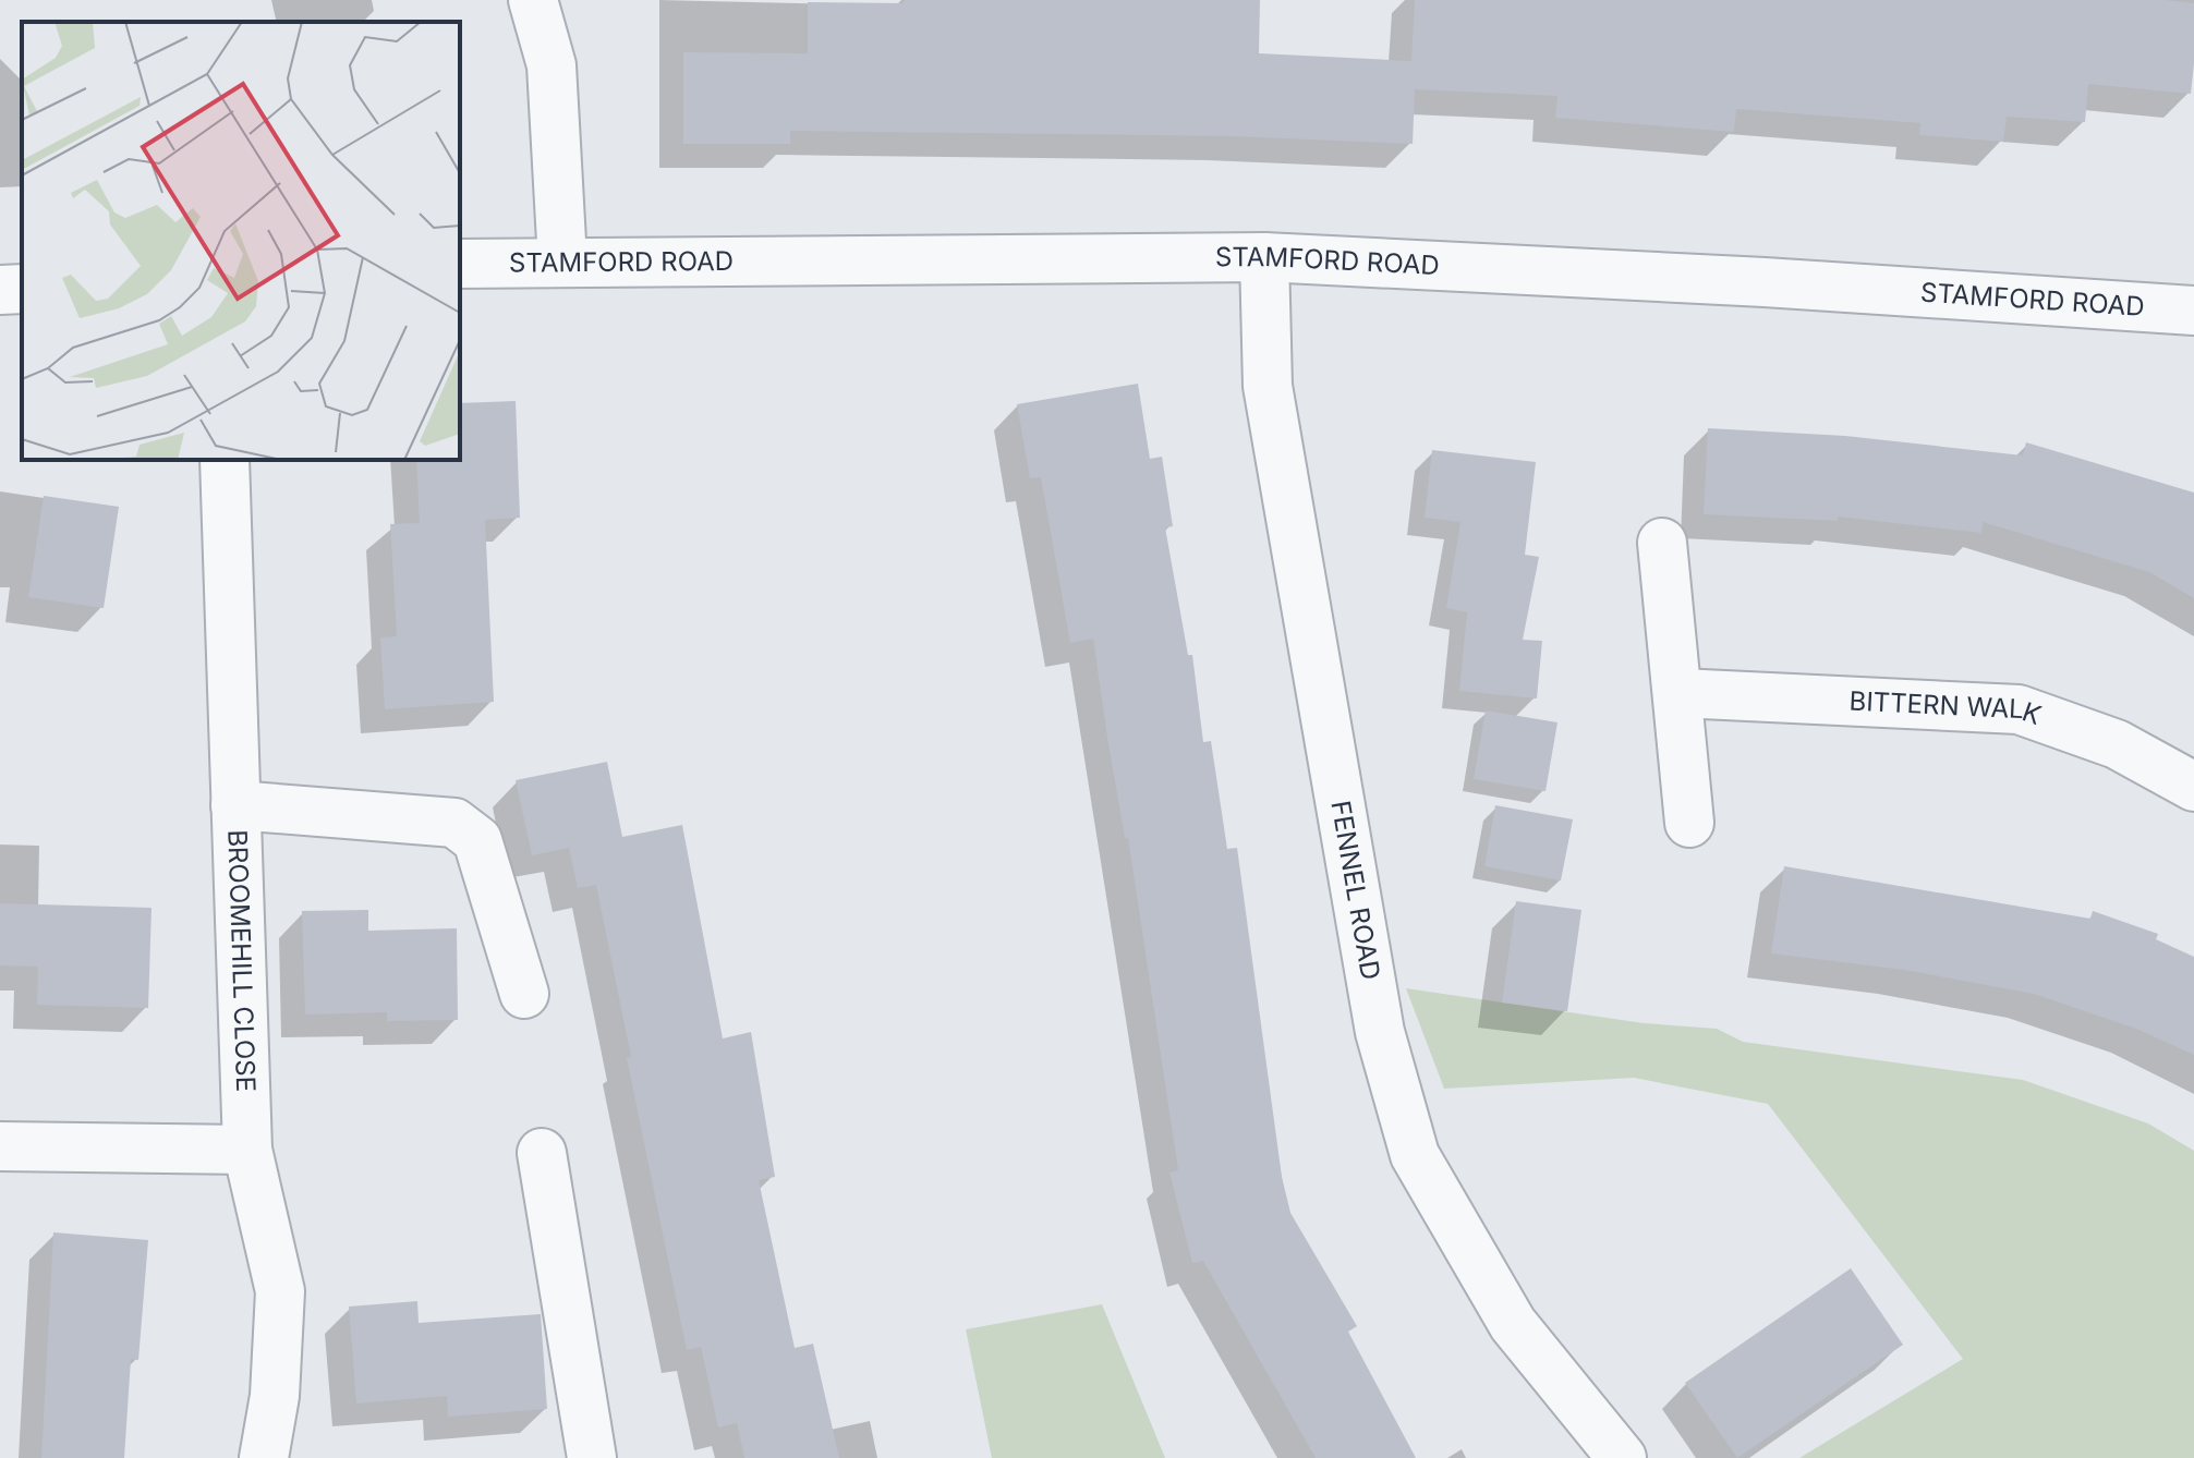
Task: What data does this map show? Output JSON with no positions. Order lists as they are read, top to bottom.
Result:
{
  "streets": {
    "street": [
      "STAMFORD ROAD",
      "BITTERN WALK",
      "FENNEL ROAD",
      "BROOMEHILL CLOSE"
    ]
  },
  "crossings": [
    ["STAMFORD ROAD", "FENNEL ROAD"]
  ]
}
